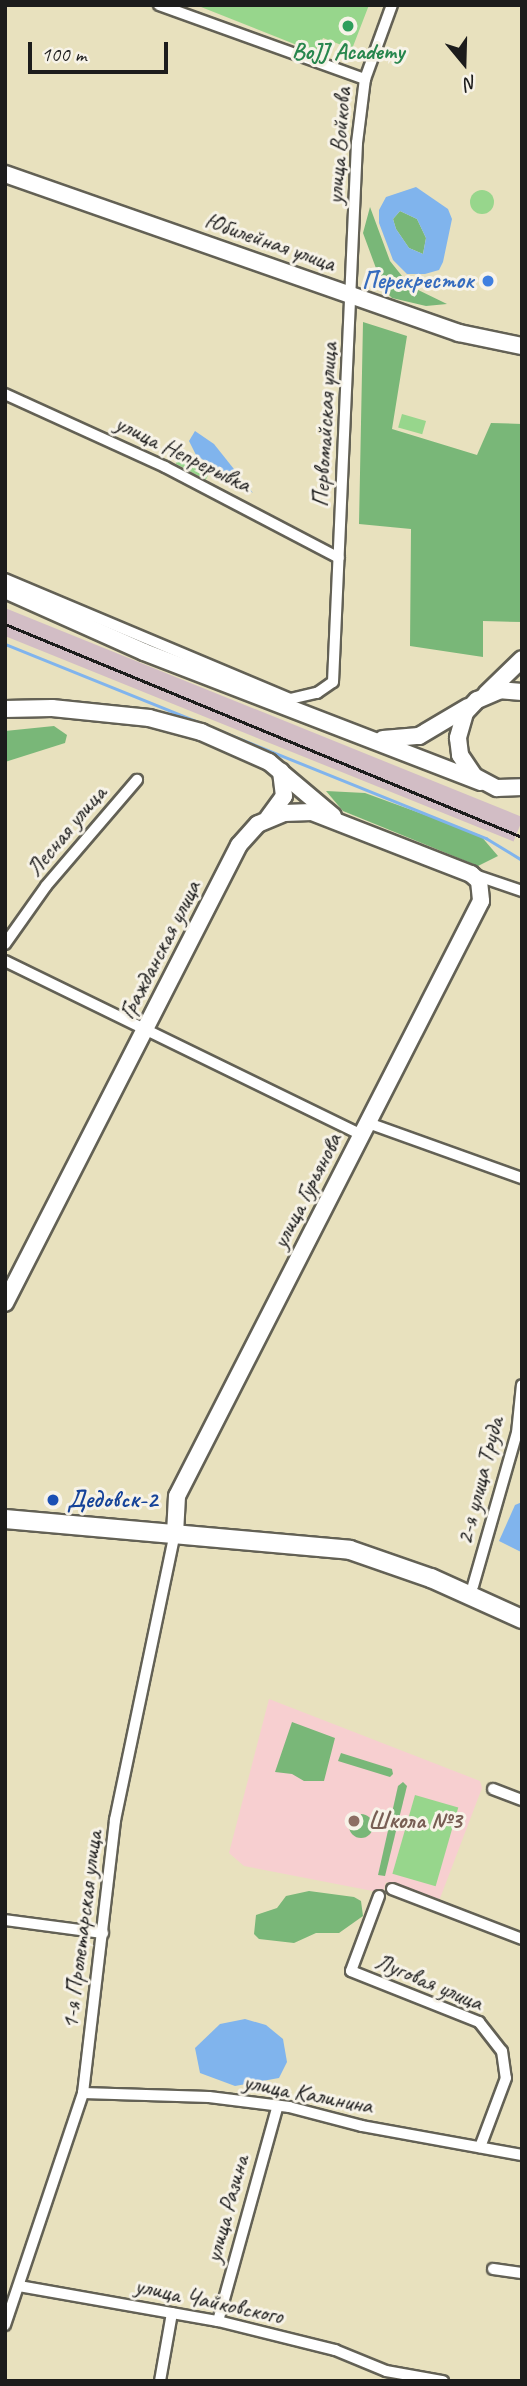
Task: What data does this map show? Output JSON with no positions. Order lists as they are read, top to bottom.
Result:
{
  "streets": {
    "street": [
      "улица Войкова",
      "Юбилейная улица",
      "Первомайская улица",
      "улица Непрерывка",
      "Лесная улица",
      "Гражданская улица",
      "улица Гурьянова",
      "2-я улица Труда",
      "1-я Пролетарская улица",
      "Луговая улица",
      "улица Калинина",
      "улица Разина",
      "улица Чайковского"
    ]
  },
  "crossings": [
    ["улица Войкова", "Юбилейная улица"],
    ["улица Войкова", "Первомайская улица"],
    ["Юбилейная улица", "Первомайская улица"],
    ["Первомайская улица", "улица Непрерывка"],
    ["улица Гурьянова", "1-я Пролетарская улица"],
    ["1-я Пролетарская улица", "улица Калинина"],
    ["1-я Пролетарская улица", "улица Чайковского"],
    ["Луговая улица", "улица Калинина"],
    ["улица Калинина", "улица Разина"],
    ["улица Разина", "улица Чайковского"]
  ],
  "places": [
    "BoJJ Academy",
    "Перекресток",
    "Дедовск-2",
    "Школа №3"
  ],
  "scale_bar": "100 m",
  "north": "bottom"
}
